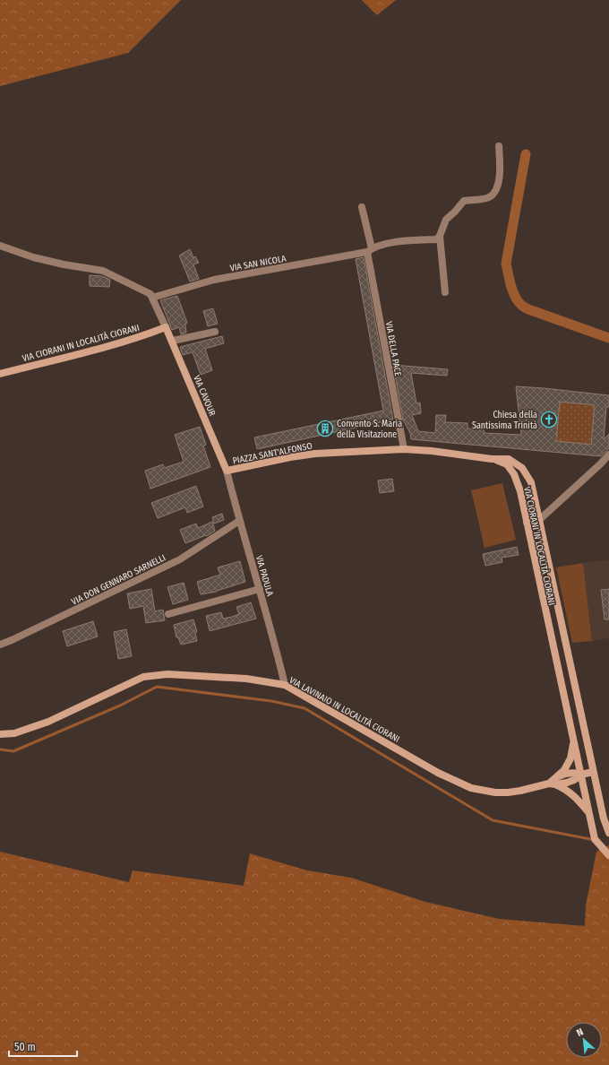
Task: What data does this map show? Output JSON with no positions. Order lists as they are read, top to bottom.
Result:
{
  "streets": {
    "street": [
      "VIA SAN NICOLA",
      "VIA CIORANI IN LOCALITÀ CIORANI",
      "VIA DELLA PACE",
      "VIA CAVOUR",
      "PIAZZA SANT'ALFONSO",
      "VIA PADULA",
      "VIA DON GENNARO SARNELLI",
      "VIA LAVINAIO IN LOCALITÀ CIORANI"
    ]
  },
  "crossings": [
    ["VIA SAN NICOLA", "VIA DELLA PACE"],
    ["VIA CIORANI IN LOCALITÀ CIORANI", "VIA CAVOUR"],
    ["VIA CIORANI IN LOCALITÀ CIORANI", "PIAZZA SANT'ALFONSO"],
    ["VIA CIORANI IN LOCALITÀ CIORANI", "VIA LAVINAIO IN LOCALITÀ CIORANI"],
    ["VIA DELLA PACE", "PIAZZA SANT'ALFONSO"],
    ["VIA CAVOUR", "PIAZZA SANT'ALFONSO"],
    ["VIA CAVOUR", "VIA PADULA"],
    ["PIAZZA SANT'ALFONSO", "VIA PADULA"],
    ["VIA PADULA", "VIA DON GENNARO SARNELLI"],
    ["VIA PADULA", "VIA LAVINAIO IN LOCALITÀ CIORANI"]
  ],
  "places": {
    "church": ["Chiesa della Santissima Trinità"],
    "building": ["Convento S. Maria della Visitazione"]
  },
  "scale_bar": "50 m",
  "north": "top left"
}
